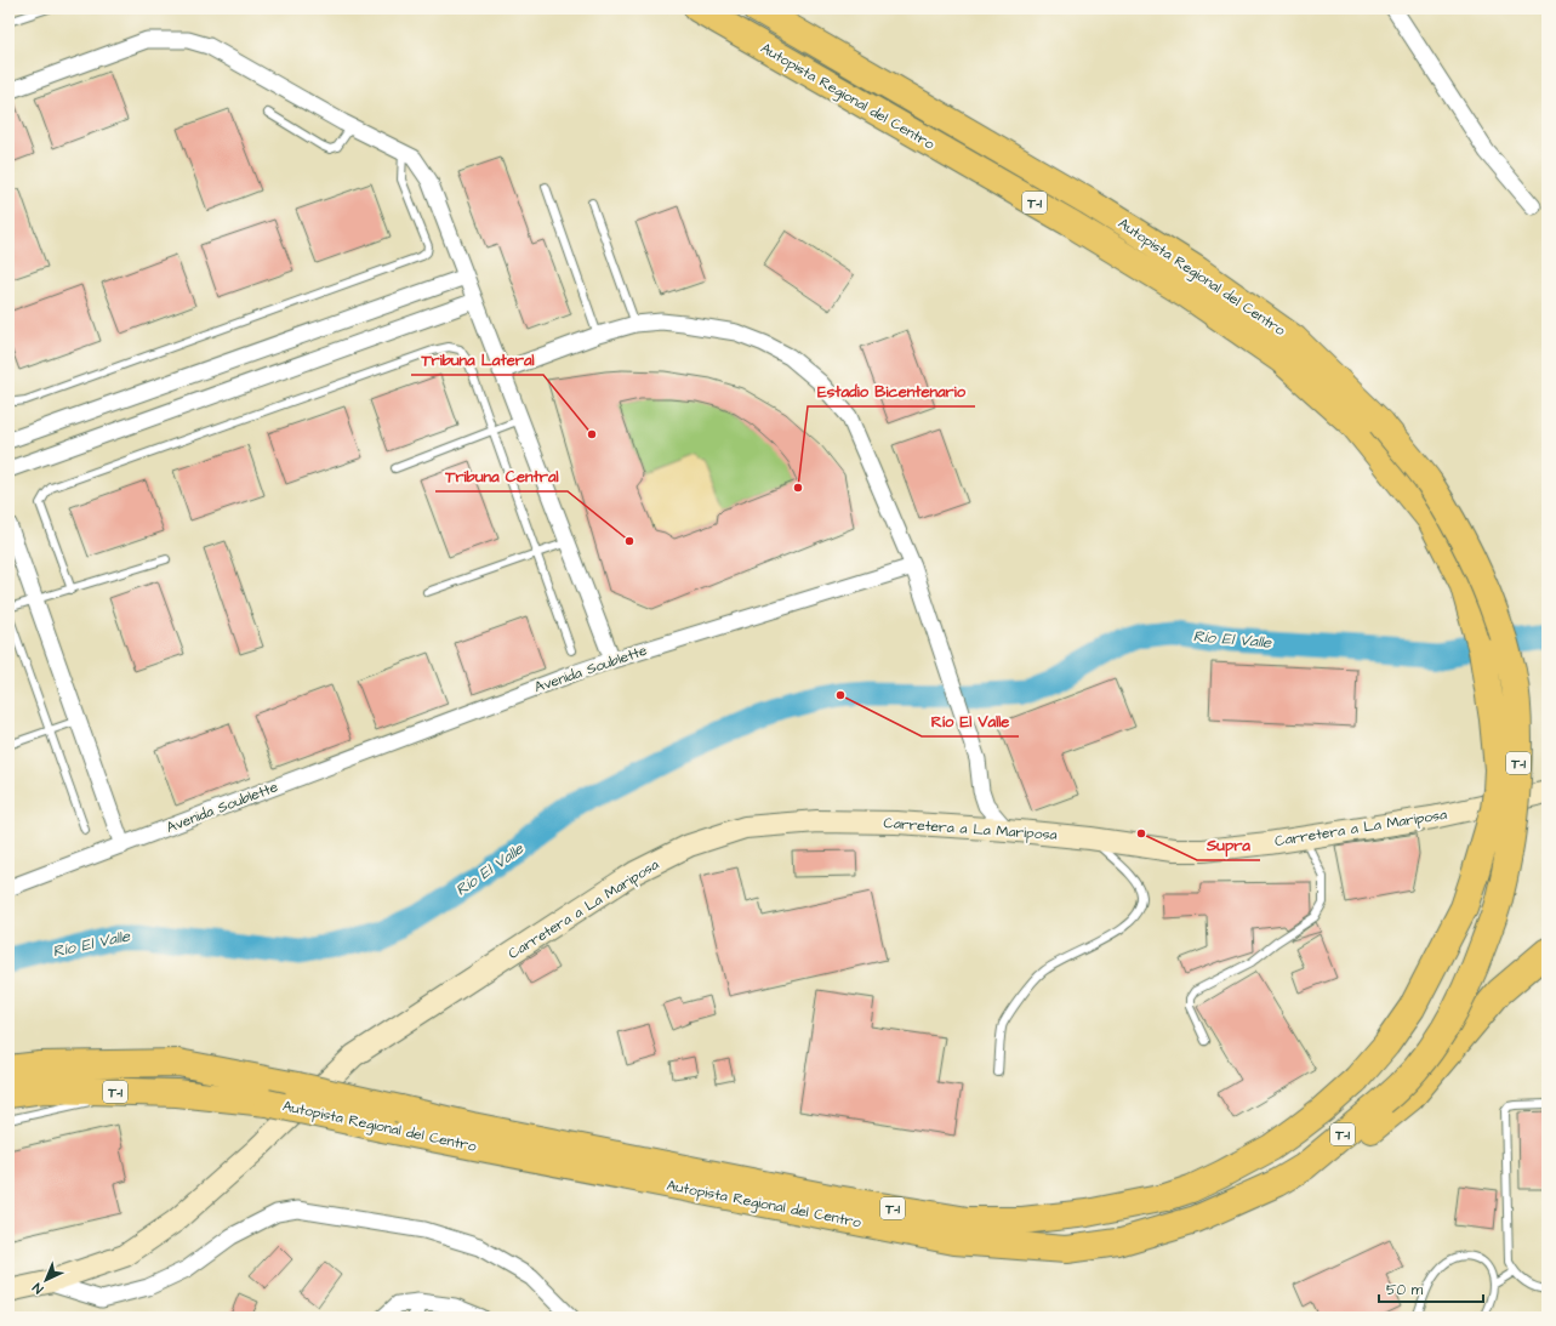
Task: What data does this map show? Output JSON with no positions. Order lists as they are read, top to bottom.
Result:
{
  "streets": {
    "highway": ["Autopista Regional del Centro", "T-1"],
    "street": ["Avenida Soublette", "Carretera a La Mariposa"]
  },
  "water": ["Río El Valle"],
  "places": [
    "Tribuna Lateral",
    "Estadio Bicentenario",
    "Tribuna Central",
    "Río El Valle",
    "Supra"
  ],
  "scale_bar": "50 m",
  "north": "bottom left"
}
